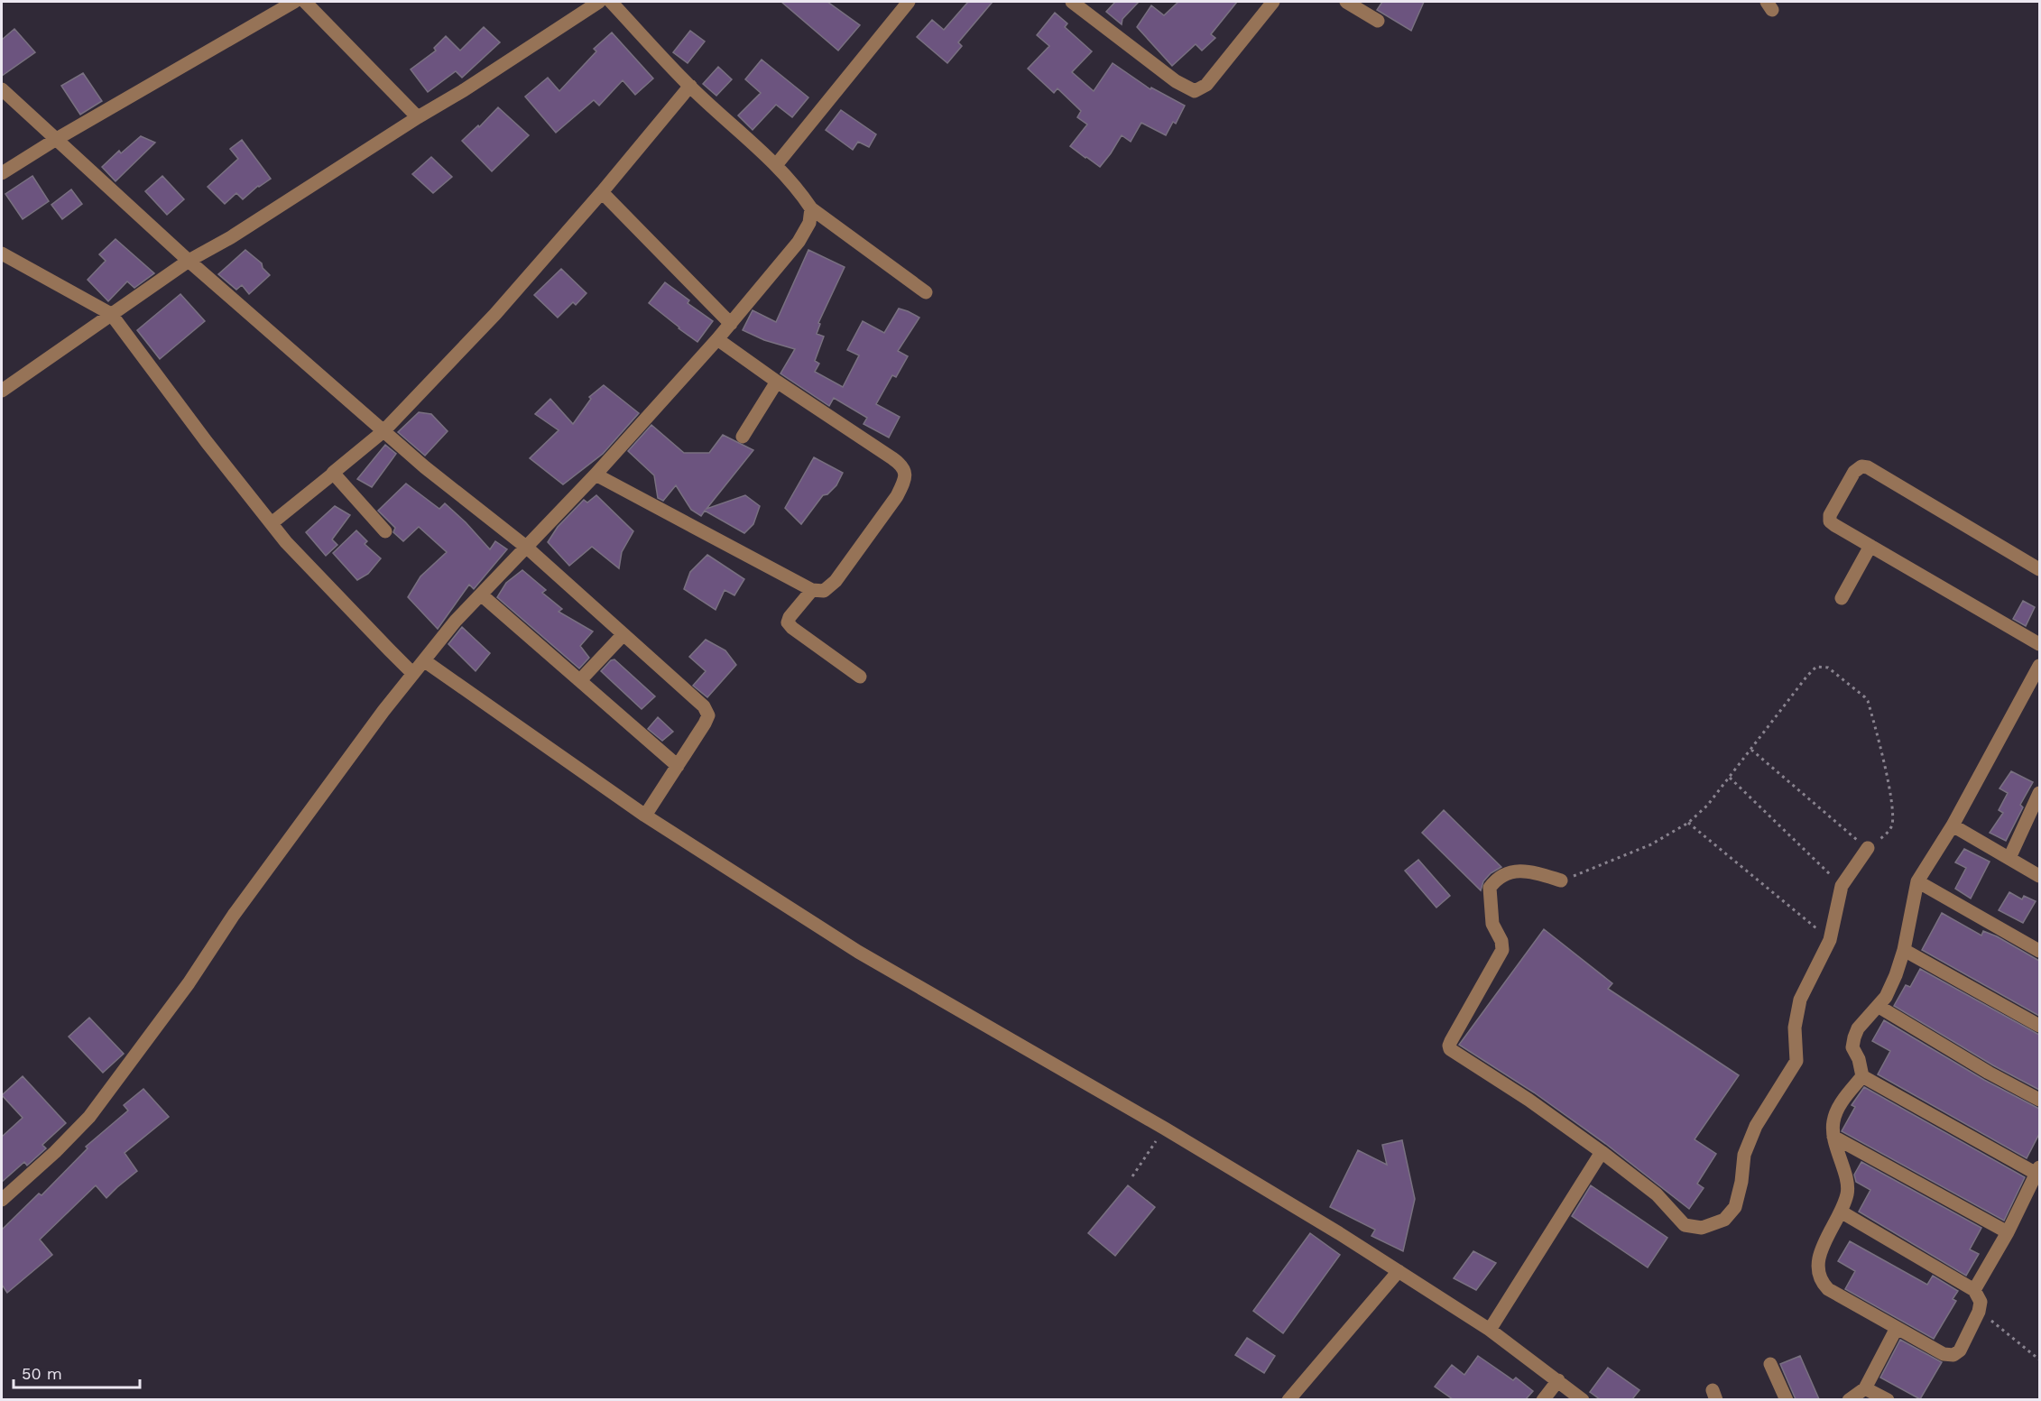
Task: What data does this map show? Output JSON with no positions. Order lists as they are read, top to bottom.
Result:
{
  "scale_bar": "50 m"
}
